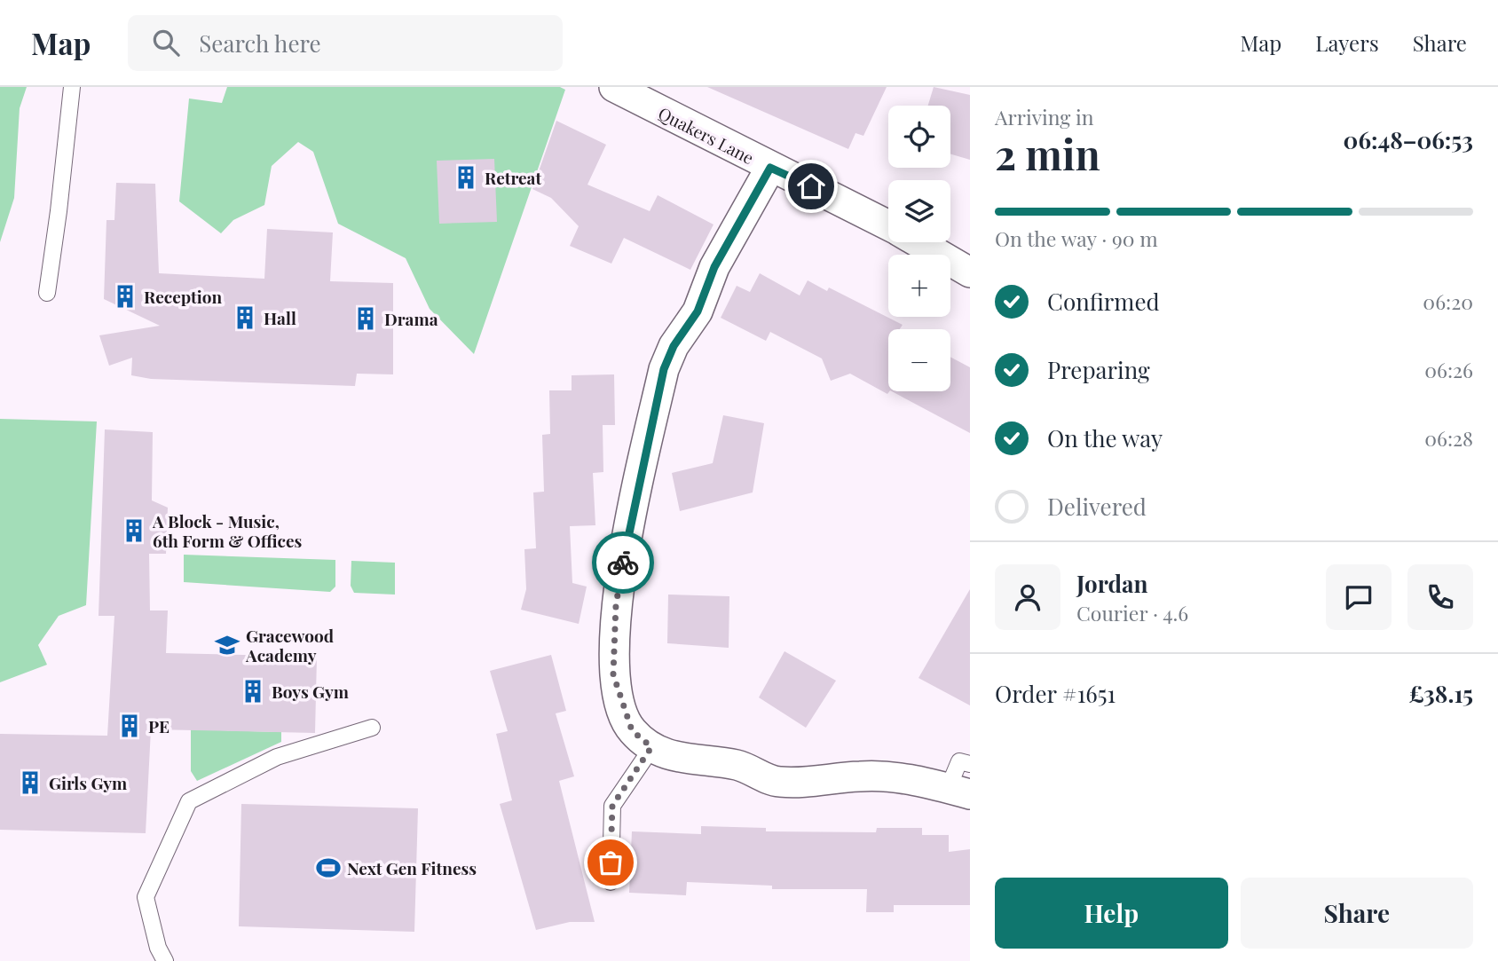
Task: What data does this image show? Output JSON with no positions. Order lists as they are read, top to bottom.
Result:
{
  "streets": {
    "street": ["Quakers Lane"]
  },
  "places": {
    "building": [
      "Retreat",
      "Reception",
      "Hall",
      "Drama",
      "A Block - Music, 6th Form & Offices",
      "Boys Gym",
      "PE",
      "Girls Gym"
    ],
    "school or university": ["Gracewood Academy"],
    "sports": ["Next Gen Fitness"]
  },
  "page": {
    "header": "Map",
    "search": "Search here",
    "nav": ["Map", "Layers", "Share"],
    "heading": ["2 min", "Arriving in", "06:48–06:53"],
    "panel": [
      "Jordan",
      "Courier · 4.6",
      "Order #1651",
      "£38.15"
    ],
    "map_buttons": ["+", "−"],
    "bar": "On the way · 90 m",
    "list": [
      ["Confirmed", "06:20"],
      ["Preparing", "06:26"],
      ["On the way", "06:28"],
      "Delivered"
    ],
    "buttons": ["Help", "Share"]
  }
}
